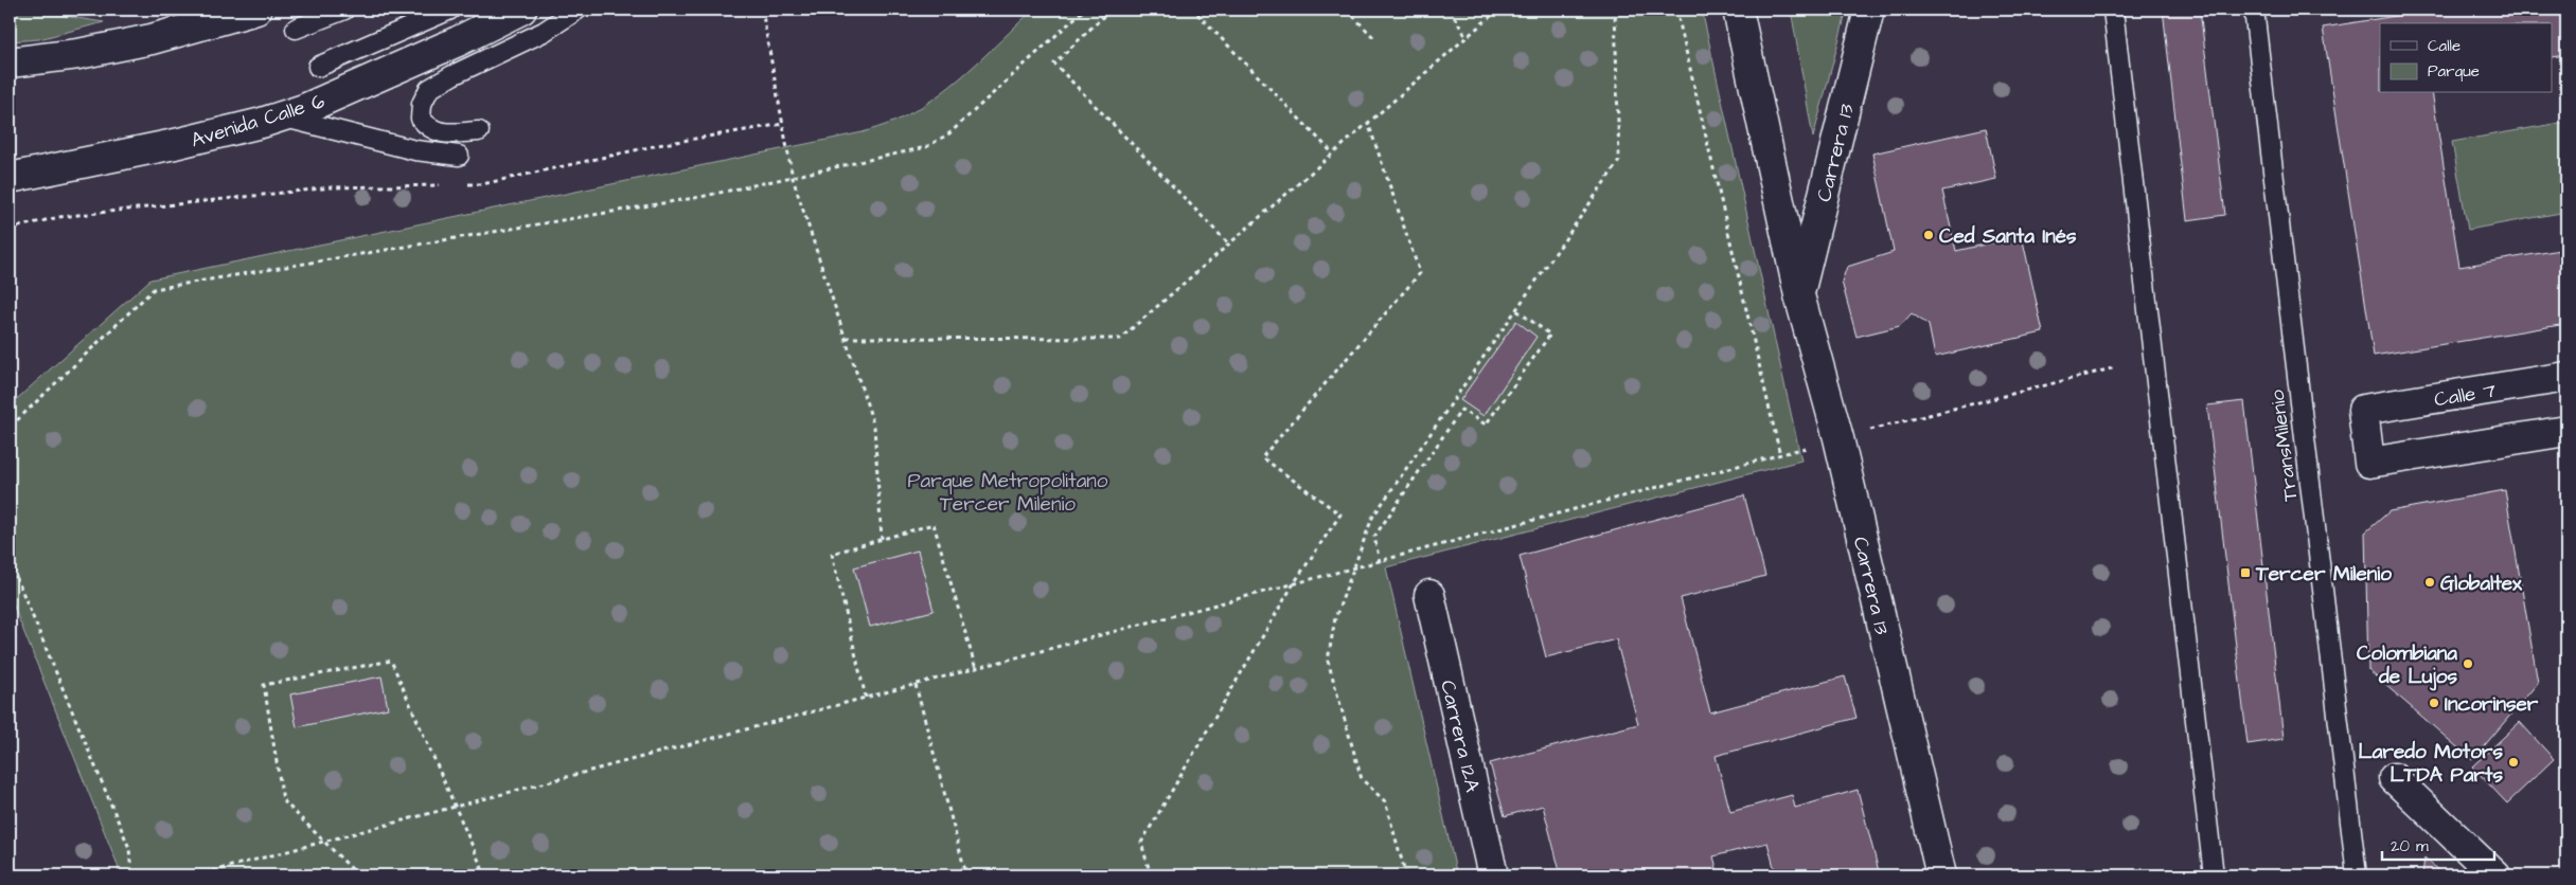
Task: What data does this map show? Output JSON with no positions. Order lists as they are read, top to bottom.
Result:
{
  "streets": {
    "street": [
      "Avenida Calle 6",
      "Carrera 13",
      "Calle 7",
      "Carrera 12A"
    ],
    "lane": ["TransMilenio"]
  },
  "parks": ["Parque Metropolitano Tercer Milenio"],
  "places": {
    "other": [
      "Ced Santa Inés",
      "Globaltex",
      "Colombiana de Lujos",
      "Incorinser",
      "Laredo Motors LTDA Parts"
    ],
    "transit": ["Tercer Milenio"]
  },
  "legend": ["Calle", "Parque"],
  "scale_bar": "20 m"
}
